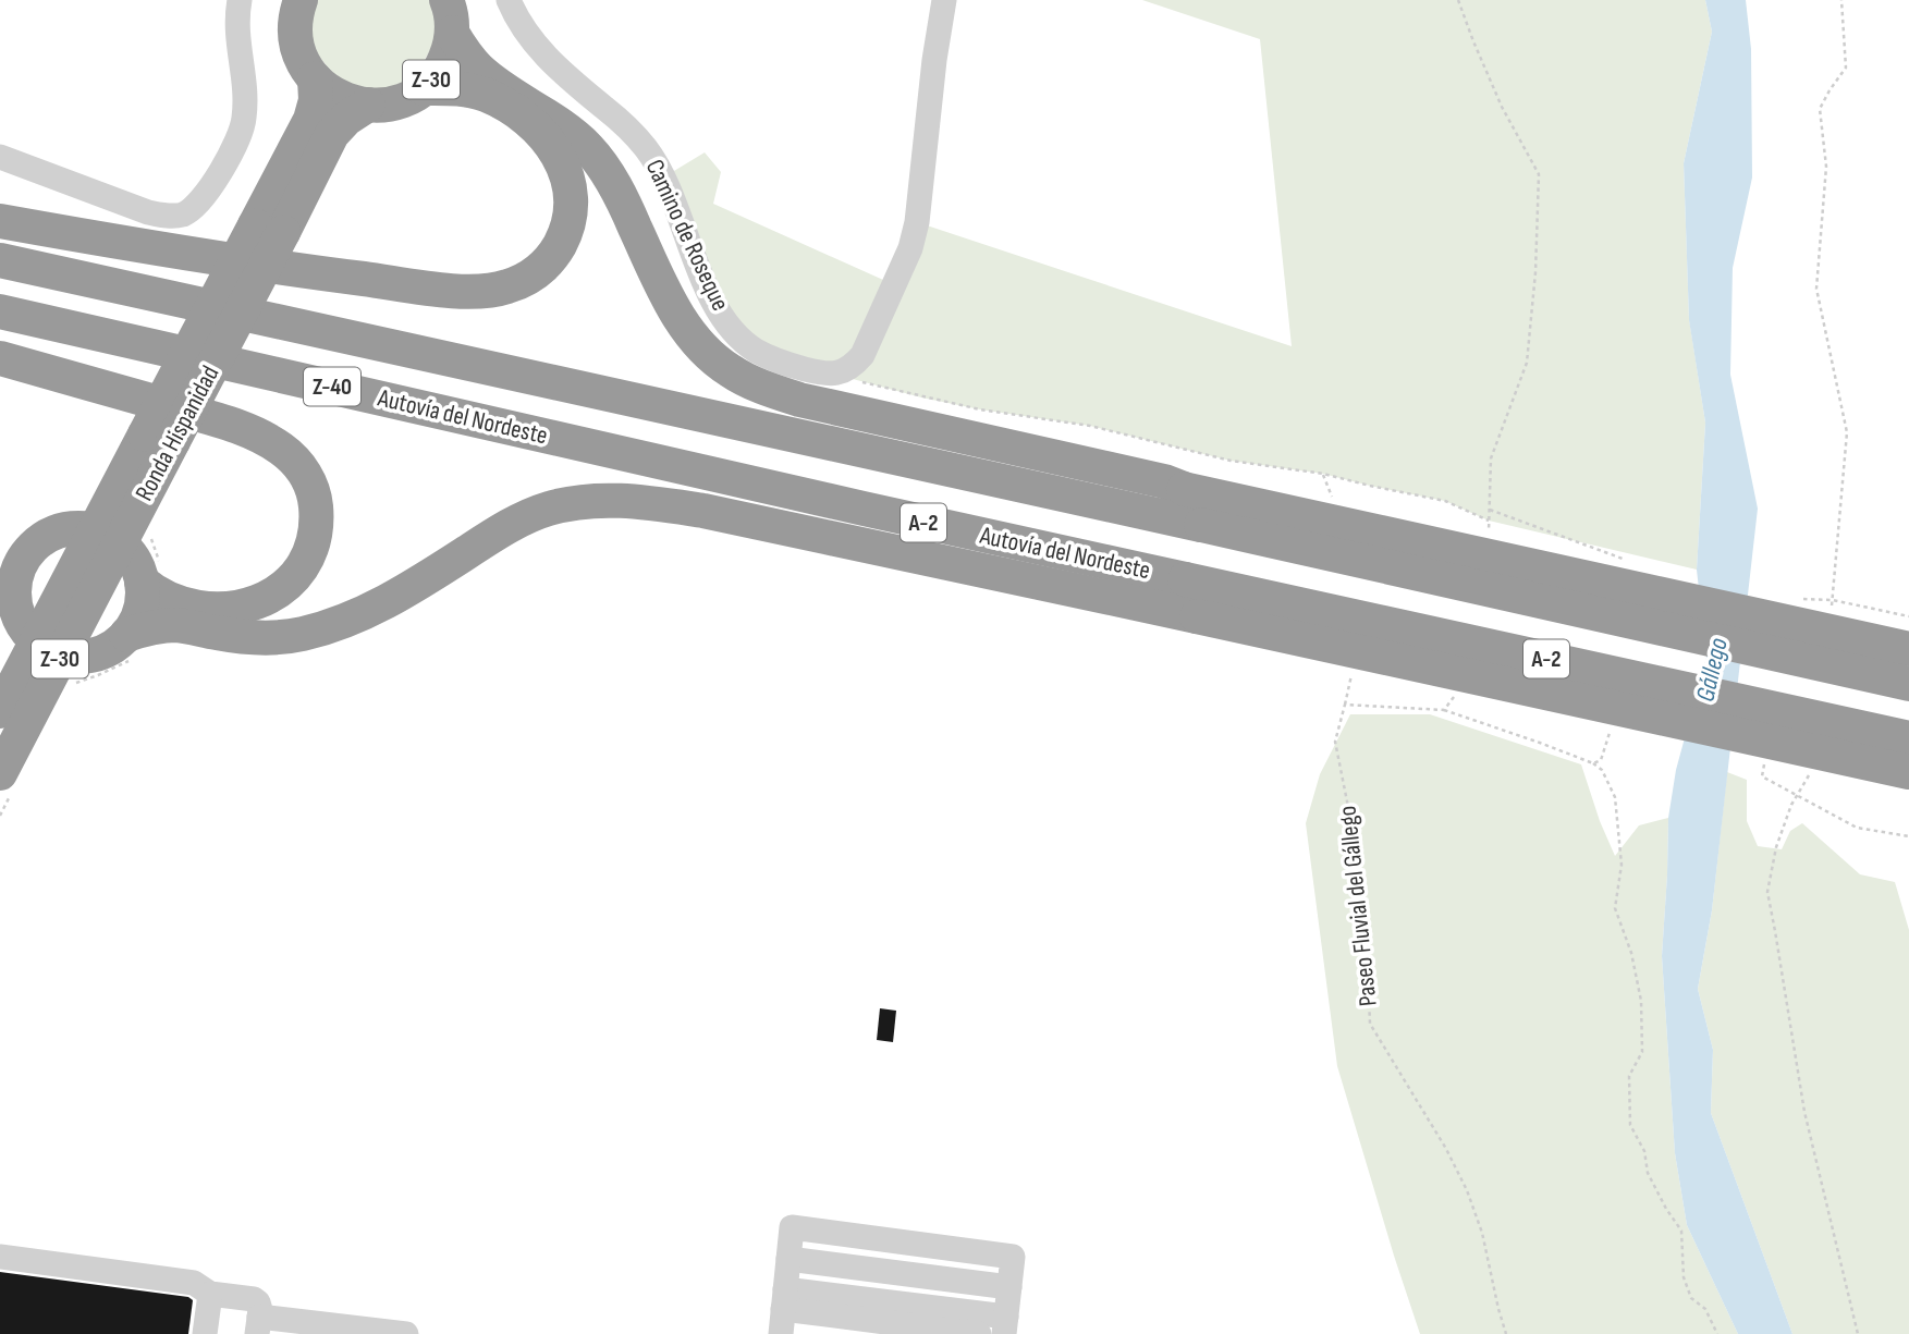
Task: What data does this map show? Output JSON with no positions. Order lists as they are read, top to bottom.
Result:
{
  "streets": {
    "highway": [
      "Z-30",
      "Z-40",
      "Autovía del Nordeste",
      "Ronda Hispanidad",
      "A-2"
    ],
    "street": ["Camino de Roseque"],
    "path": ["Paseo Fluvial del Gállego"]
  },
  "crossings": [
    ["Z-40", "Autovía del Nordeste"]
  ],
  "water": ["Gállego"]
}
